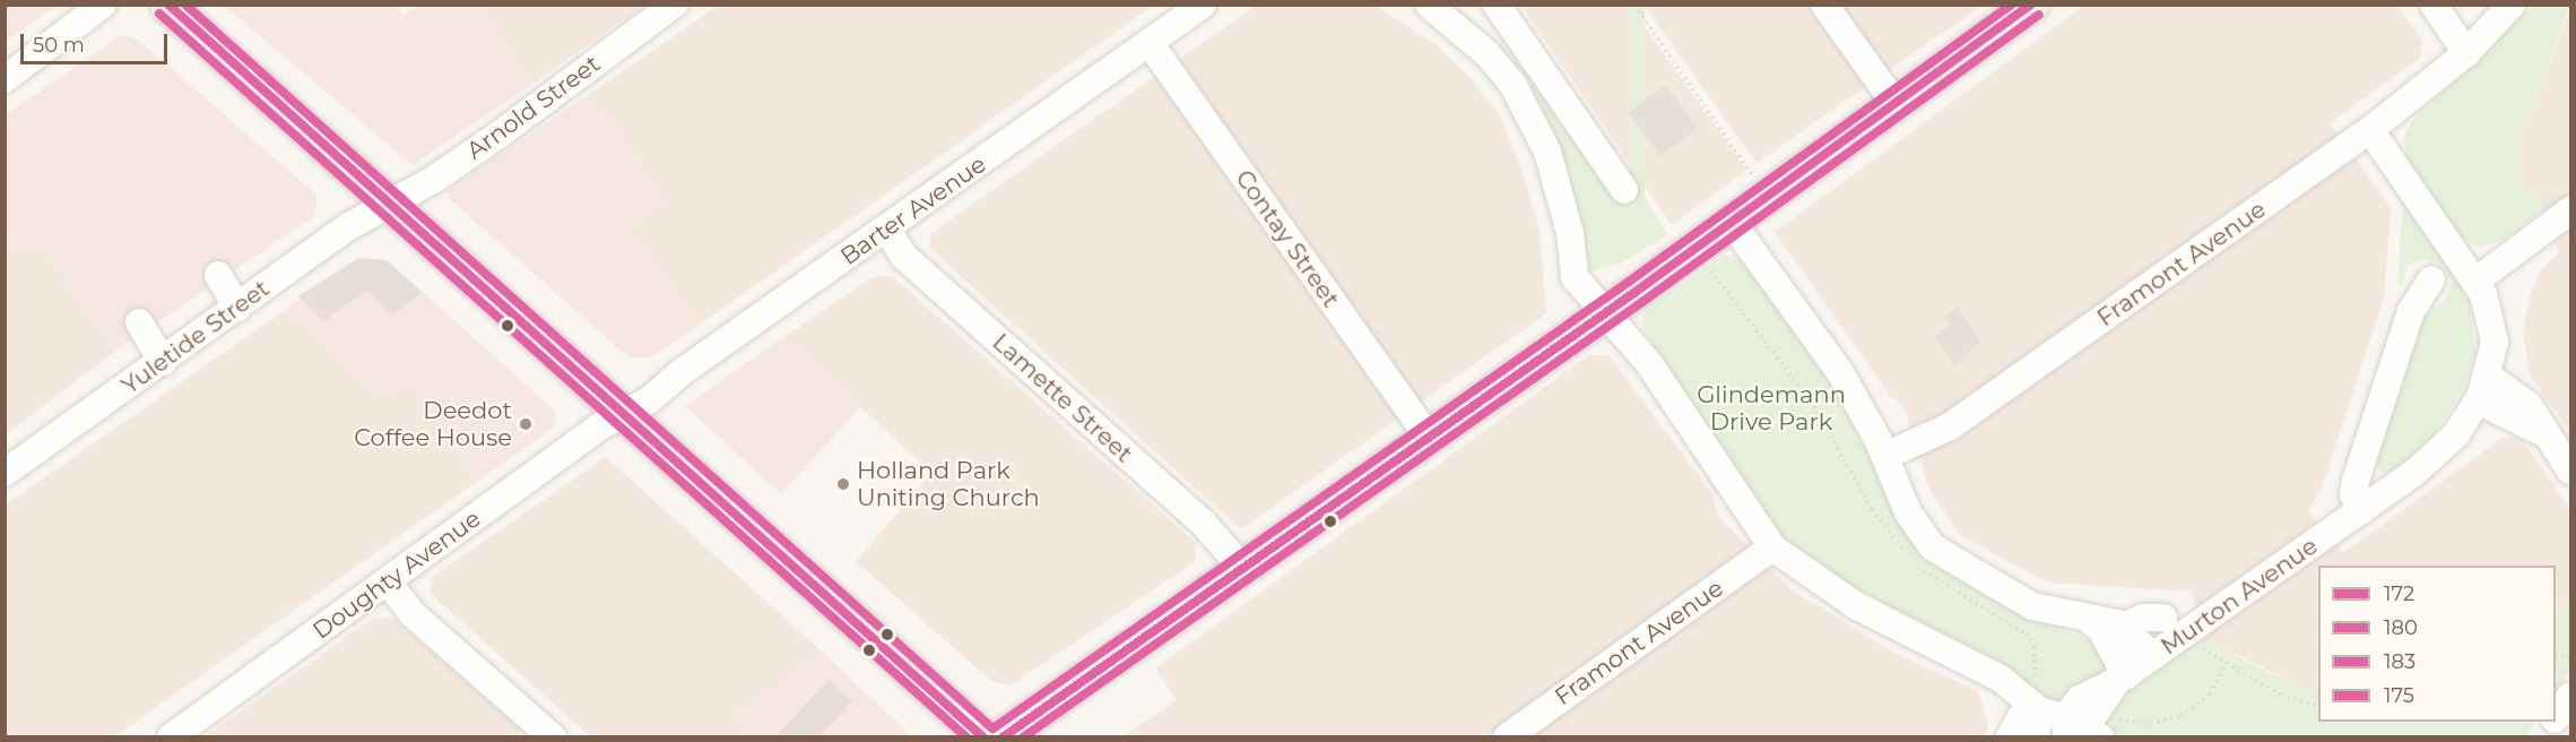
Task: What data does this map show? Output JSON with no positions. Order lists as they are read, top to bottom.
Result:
{
  "streets": {
    "street": [
      "Arnold Street",
      "Barter Avenue",
      "Contay Street",
      "Framont Avenue",
      "Yuletide Street",
      "Lamette Street",
      "Doughty Avenue",
      "Murton Avenue"
    ]
  },
  "crossings": [
    ["Arnold Street", "Yuletide Street"],
    ["Barter Avenue", "Contay Street"],
    ["Barter Avenue", "Lamette Street"],
    ["Barter Avenue", "Doughty Avenue"]
  ],
  "parks": ["Glindemann Drive Park"],
  "places": ["Deedot Coffee House", "Holland Park Uniting Church"],
  "lines": [
    "transit line 172",
    "transit line 183",
    "transit line 175",
    "transit line 180"
  ],
  "legend": [
    "172",
    "180",
    "183",
    "175"
  ],
  "scale_bar": "50 m"
}
